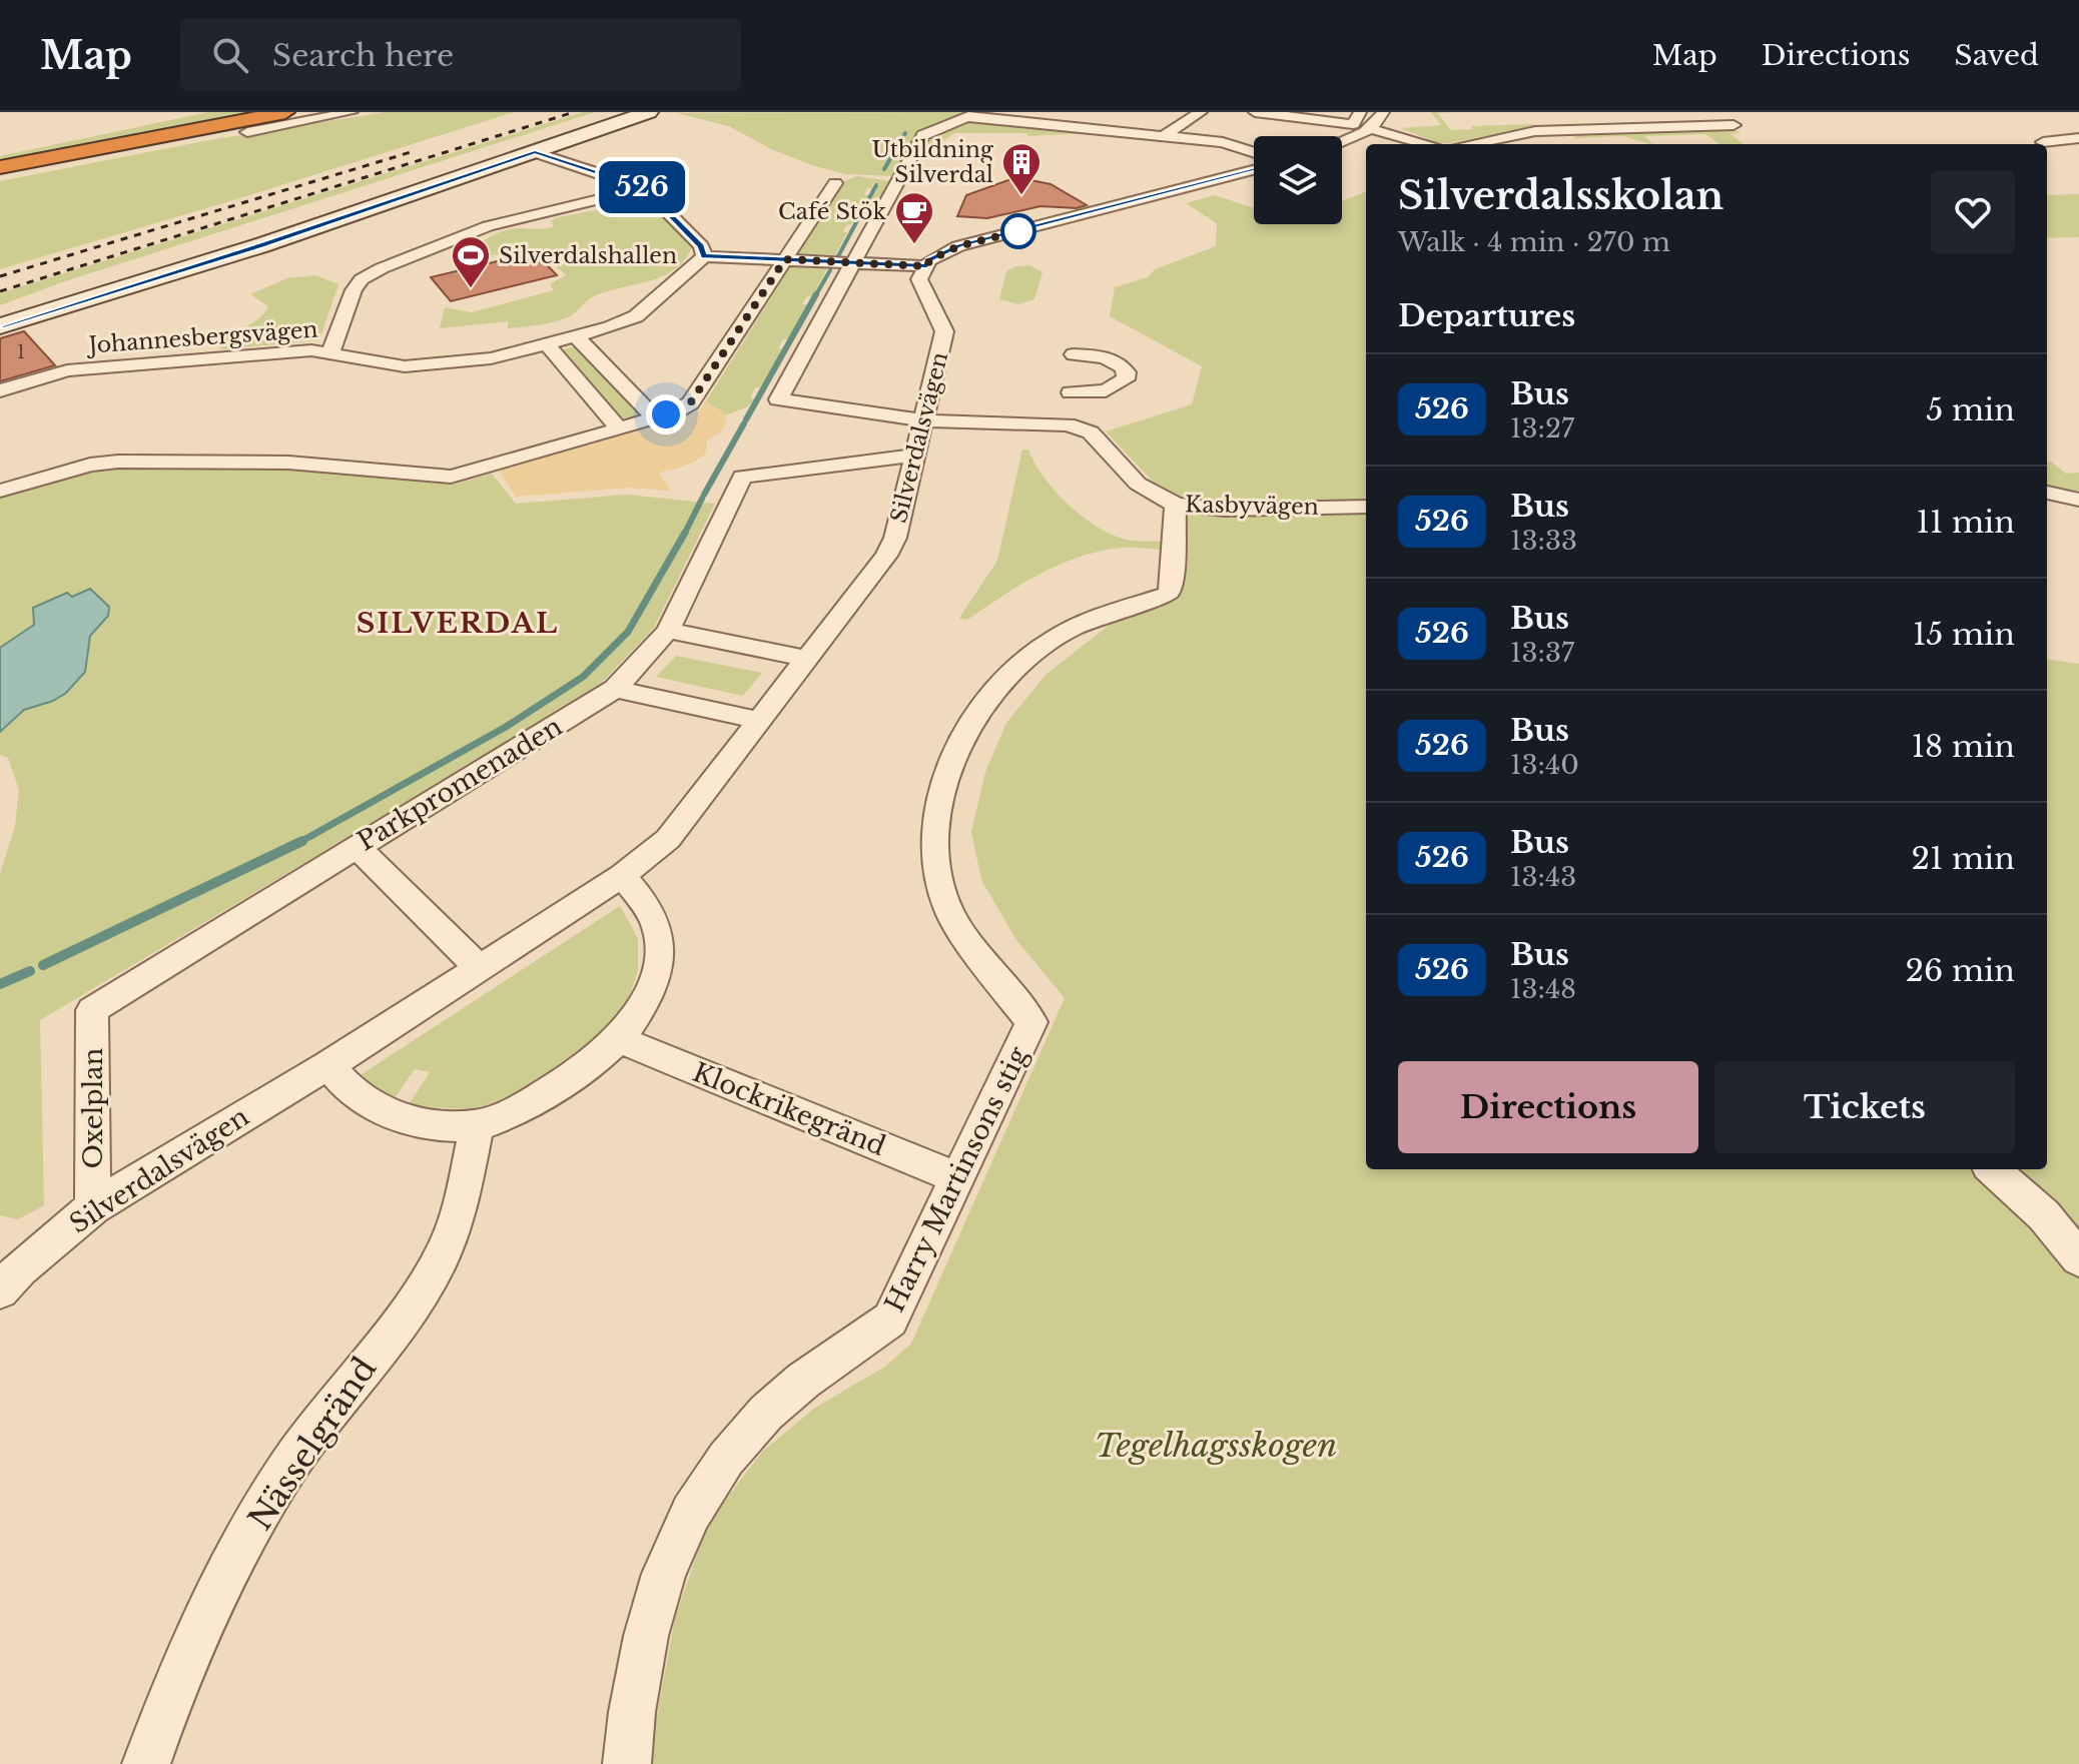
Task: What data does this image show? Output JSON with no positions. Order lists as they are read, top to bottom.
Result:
{
  "streets": {
    "street": [
      "Johannesbergsvägen",
      "Silverdalsvägen",
      "Kasbyvägen",
      "Parkpromenaden",
      "Oxelplan",
      "Klockrikegränd",
      "Harry Martinsons stig",
      "Nässelgränd"
    ]
  },
  "crossings": [
    ["Silverdalsvägen", "Kasbyvägen"],
    ["Silverdalsvägen", "Parkpromenaden"],
    ["Silverdalsvägen", "Oxelplan"],
    ["Kasbyvägen", "Harry Martinsons stig"],
    ["Parkpromenaden", "Oxelplan"],
    ["Klockrikegränd", "Harry Martinsons stig"]
  ],
  "districts": ["SILVERDAL"],
  "parks": ["Tegelhagsskogen"],
  "places": {
    "building": ["Utbildning Silverdal"],
    "cafe": ["Café Stök"],
    "sports": ["Silverdalshallen"]
  },
  "lines": ["bus line 526"],
  "house_numbers": ["1"],
  "page": {
    "header": "Map",
    "search": "Search here",
    "nav": ["Map", "Directions", "Saved"],
    "on_map": "526",
    "heading": [
      ["Silverdalsskolan", "Walk · 4 min · 270 m"],
      "Departures"
    ],
    "list": [
      {
        "mark": "526",
        "name": "Bus",
        "note": "13:27",
        "value": "5 min"
      },
      {
        "mark": "526",
        "name": "Bus",
        "note": "13:33",
        "value": "11 min"
      },
      {
        "mark": "526",
        "name": "Bus",
        "note": "13:37",
        "value": "15 min"
      },
      {
        "mark": "526",
        "name": "Bus",
        "note": "13:40",
        "value": "18 min"
      },
      {
        "mark": "526",
        "name": "Bus",
        "note": "13:43",
        "value": "21 min"
      },
      {
        "mark": "526",
        "name": "Bus",
        "note": "13:48",
        "value": "26 min"
      }
    ],
    "buttons": ["Directions", "Tickets"]
  }
}
